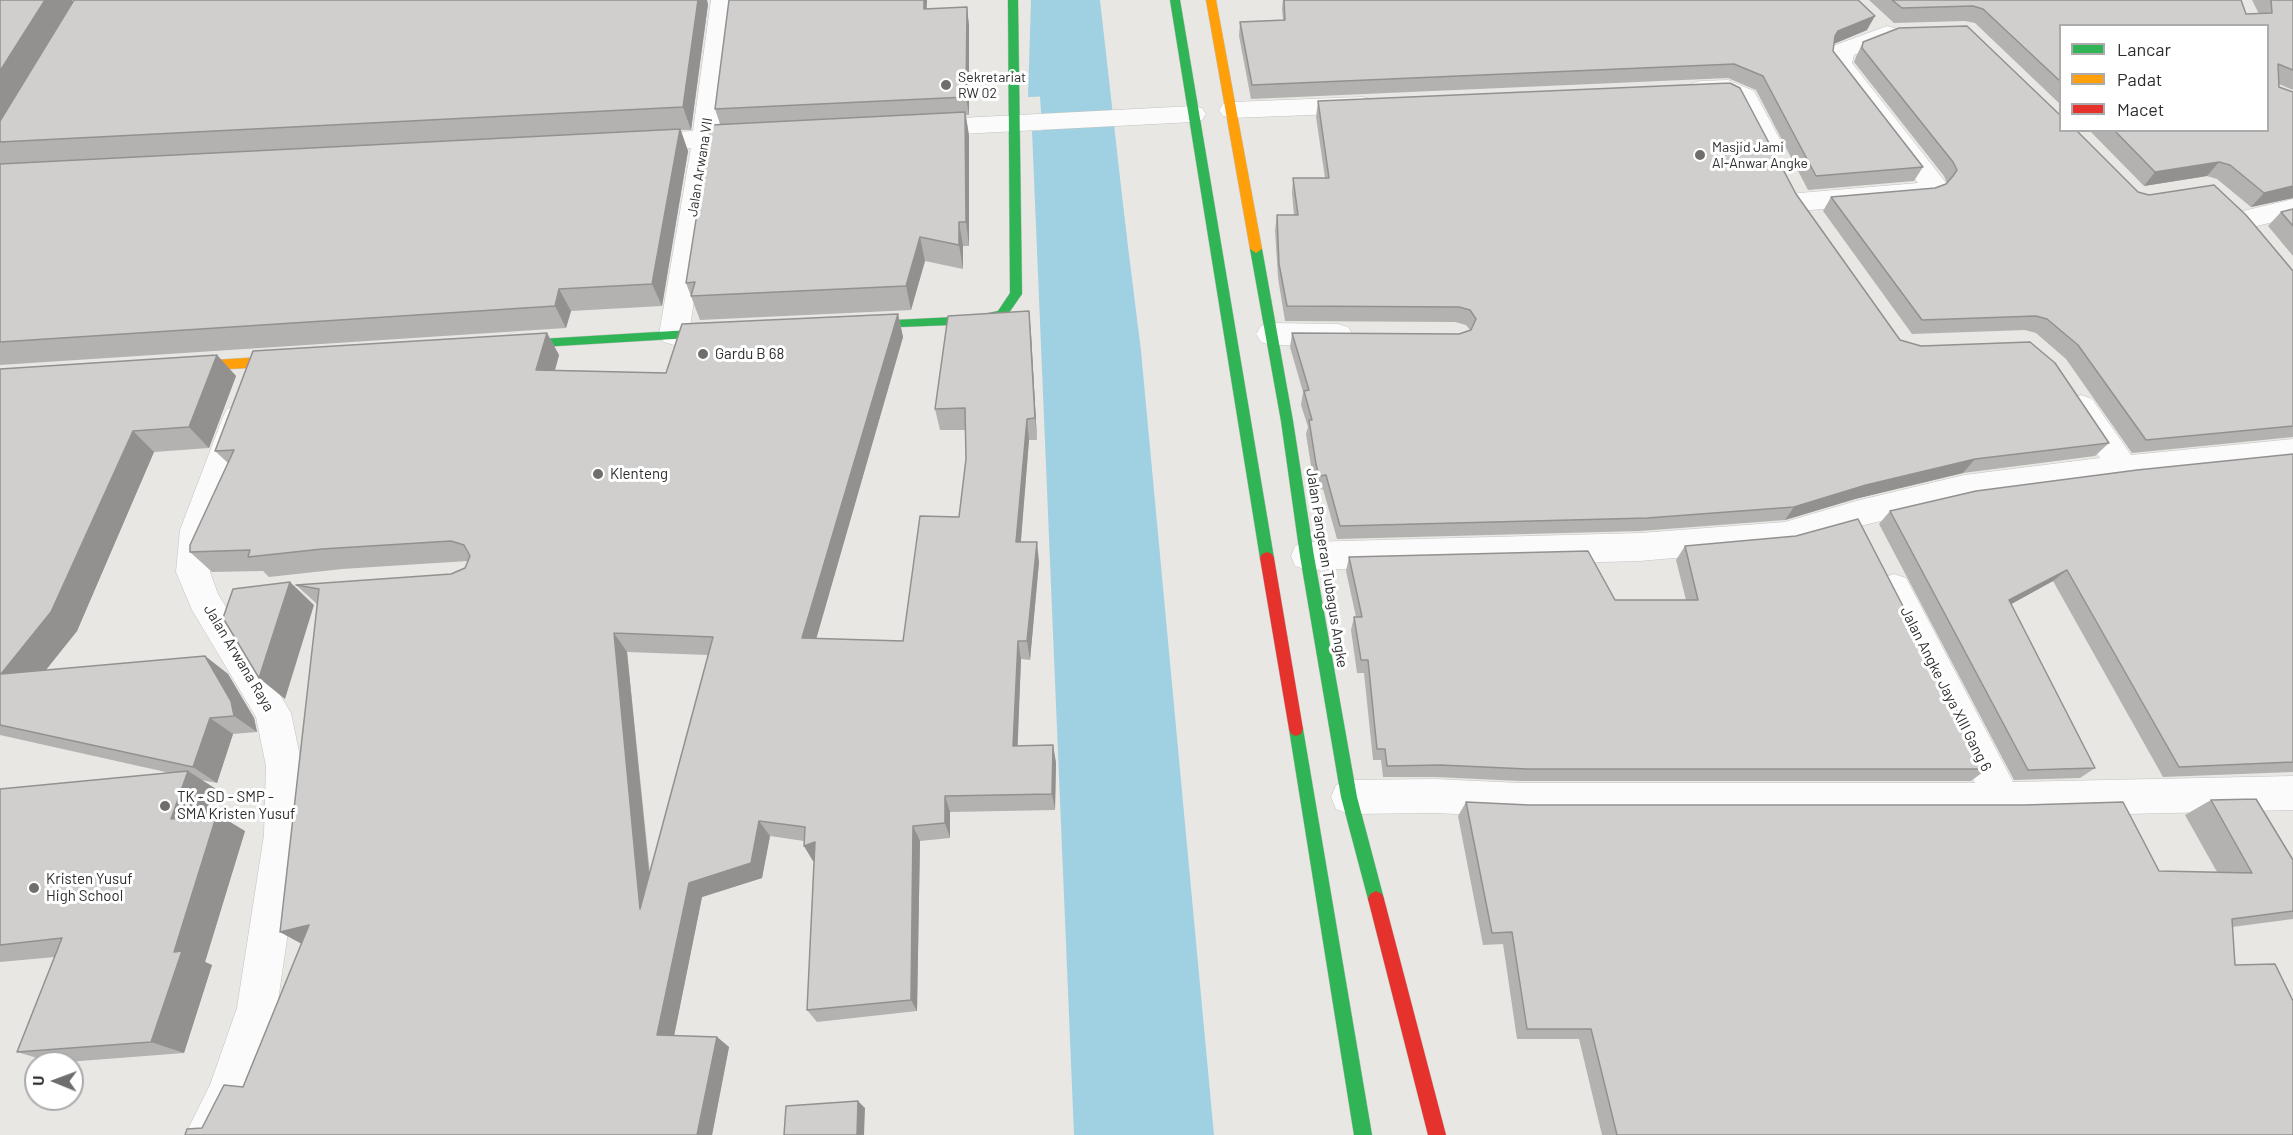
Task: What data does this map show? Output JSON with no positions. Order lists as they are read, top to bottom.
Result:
{
  "streets": {
    "main road": ["Jalan Pangeran Tubagus Angke"],
    "street": ["Jalan Arwana VII", "Jalan Arwana Raya", "Jalan Angke Jaya XIII Gang 6"]
  },
  "places": [
    "Sekretariat RW 02",
    "Masjid Jami Al-Anwar Angke",
    "Gardu B 68",
    "Klenteng",
    "TK - SD - SMP - SMA Kristen Yusuf",
    "Kristen Yusuf High School"
  ],
  "legend": ["Lancar", "Padat", "Macet"],
  "north": "left"
}
